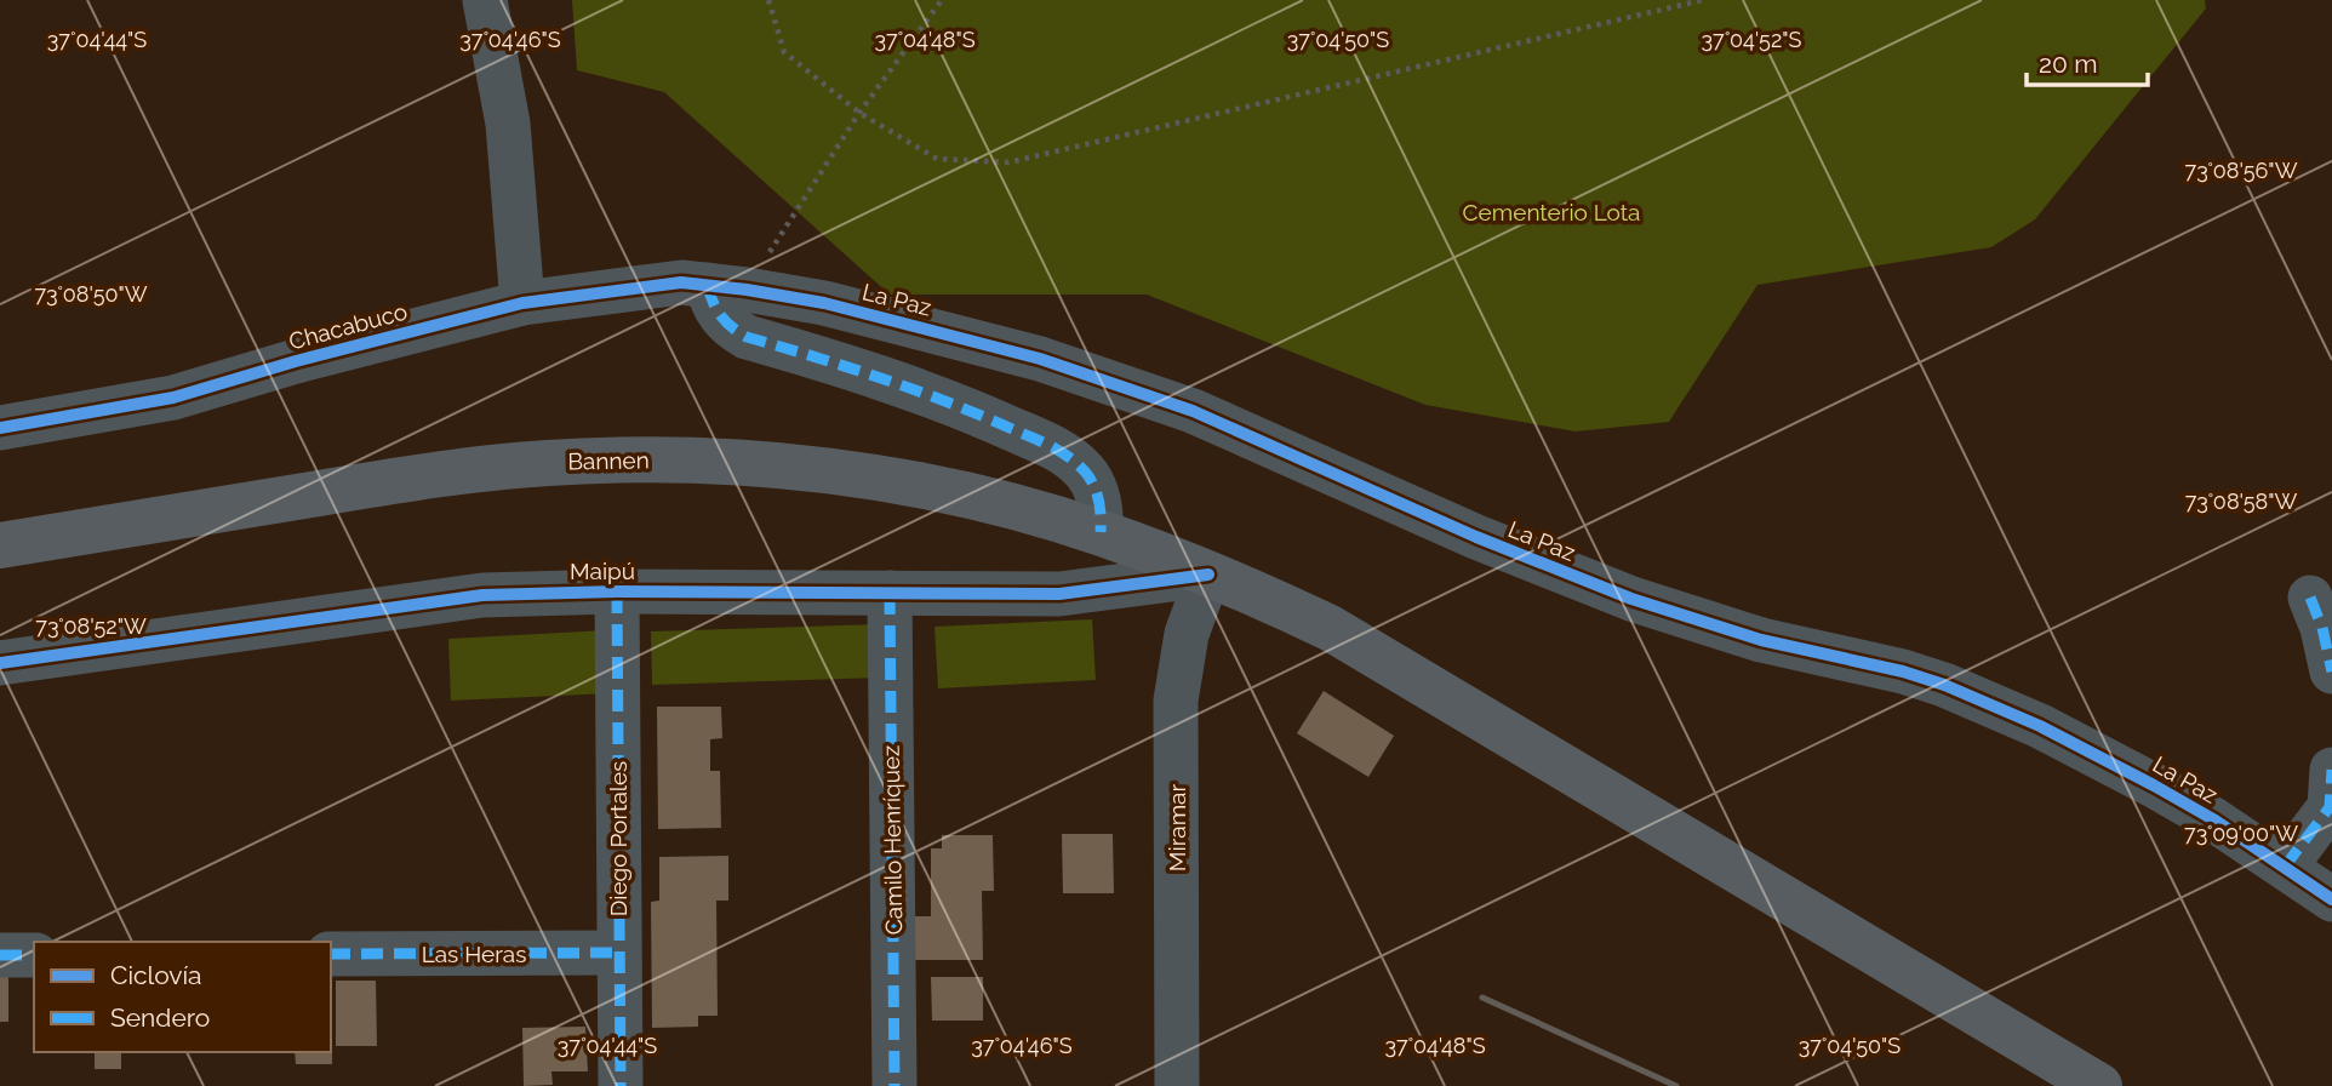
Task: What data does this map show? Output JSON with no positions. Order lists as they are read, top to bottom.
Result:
{
  "streets": {
    "main road": ["Bannen"],
    "street": [
      "La Paz",
      "Chacabuco",
      "Maipú",
      "Miramar",
      "Diego Portales",
      "Camilo Henríquez",
      "Las Heras"
    ]
  },
  "crossings": [
    ["La Paz", "Chacabuco"],
    ["Bannen", "Maipú"],
    ["Bannen", "Miramar"],
    ["Maipú", "Miramar"],
    ["Maipú", "Diego Portales"],
    ["Maipú", "Camilo Henríquez"],
    ["Diego Portales", "Las Heras"]
  ],
  "parks": ["Cementerio Lota"],
  "legend": ["Ciclovía", "Sendero"],
  "scale_bar": "20 m",
  "coordinates": [
    "37°04'44\"S",
    "37°04'46\"S",
    "37°04'48\"S",
    "37°04'50\"S",
    "37°04'52\"S",
    "73°08'56\"W",
    "73°08'50\"W",
    "73°08'58\"W",
    "73°08'52\"W",
    "73°09'00\"W"
  ]
}
